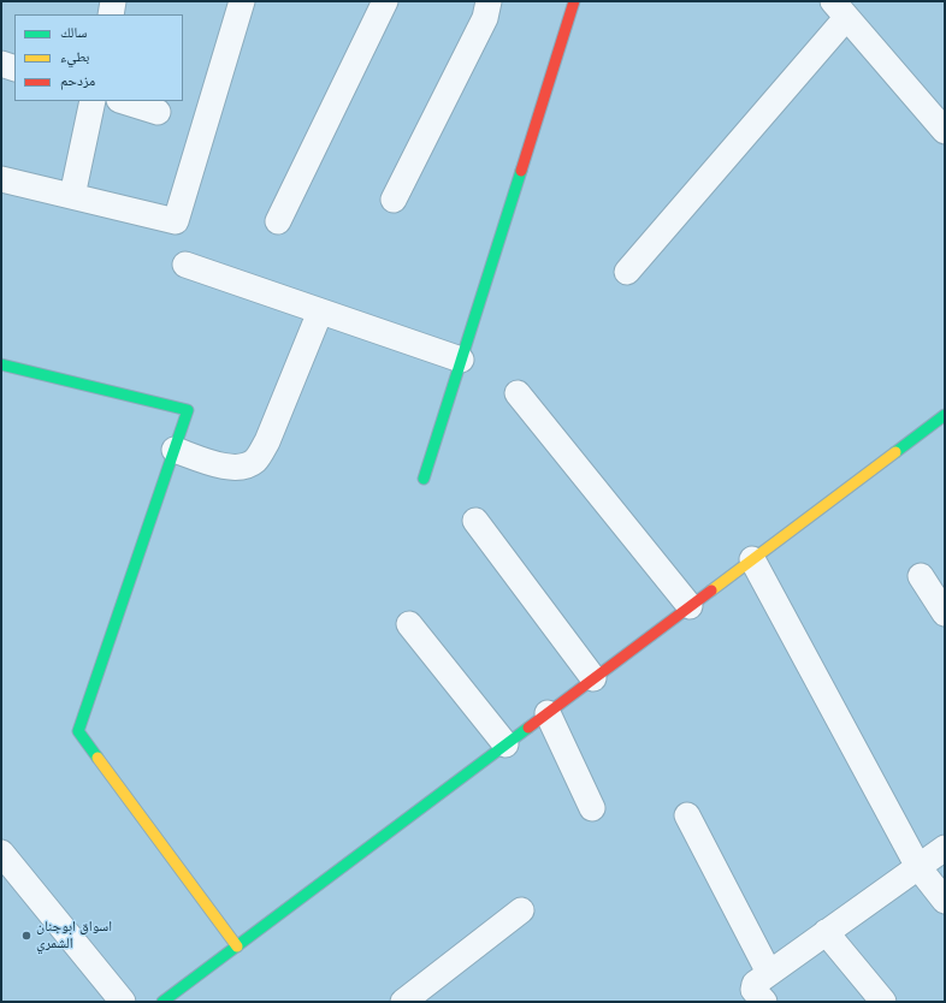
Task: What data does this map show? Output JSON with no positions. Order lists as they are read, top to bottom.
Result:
{
  "places": ["اسواق ابوجنان الشمري"],
  "legend": ["سالك", "بطيء", "مزدحم"]
}
